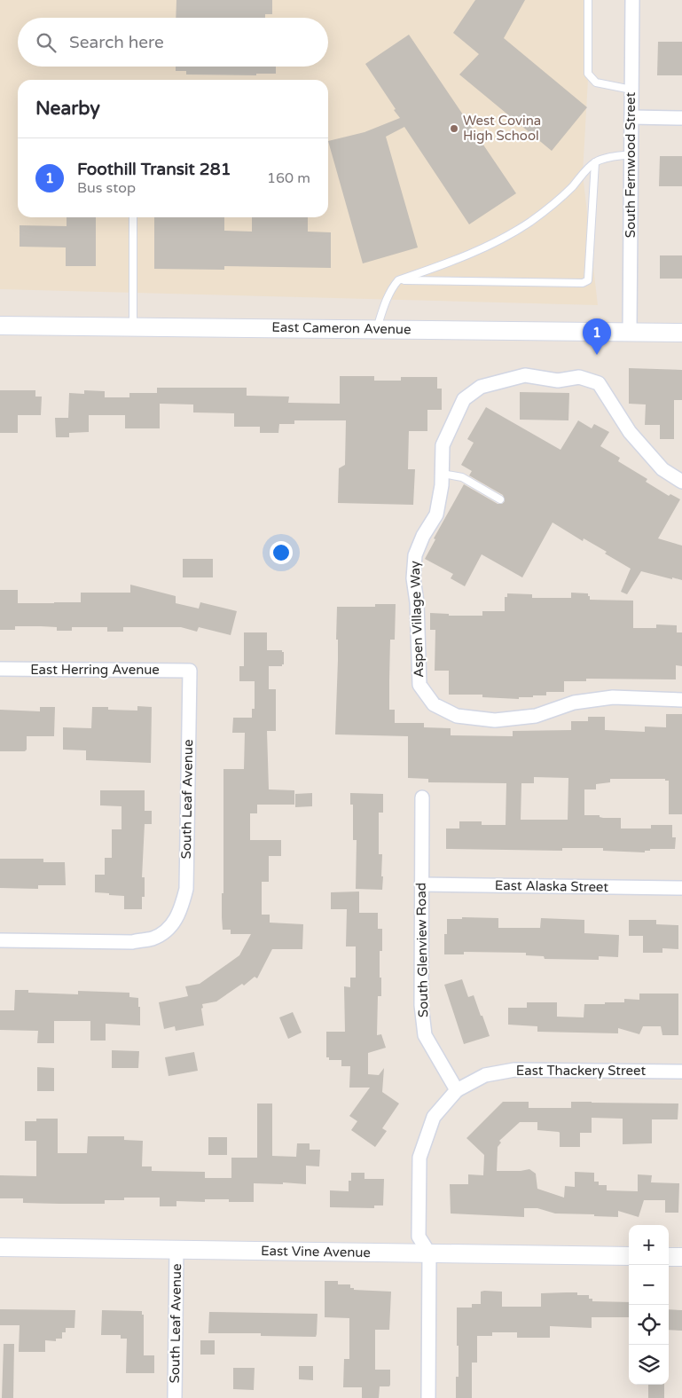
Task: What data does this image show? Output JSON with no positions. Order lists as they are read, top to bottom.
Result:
{
  "streets": {
    "main road": ["East Cameron Avenue", "East Vine Avenue"],
    "street": [
      "South Fernwood Street",
      "Aspen Village Way",
      "East Herring Avenue",
      "South Leaf Avenue",
      "East Alaska Street",
      "South Glenview Road",
      "East Thackery Street"
    ]
  },
  "crossings": [
    ["South Fernwood Street", "East Cameron Avenue"],
    ["East Herring Avenue", "South Leaf Avenue"],
    ["South Leaf Avenue", "East Vine Avenue"],
    ["East Alaska Street", "South Glenview Road"],
    ["South Glenview Road", "East Thackery Street"]
  ],
  "places": ["West Covina High School"],
  "page": {
    "search": "Search here",
    "heading": "Nearby",
    "list": [
      {
        "mark": "1",
        "name": "Foothill Transit 281",
        "note": "Bus stop",
        "value": "160 m"
      }
    ],
    "pins": "1",
    "map_buttons": ["+", "−"]
  }
}
